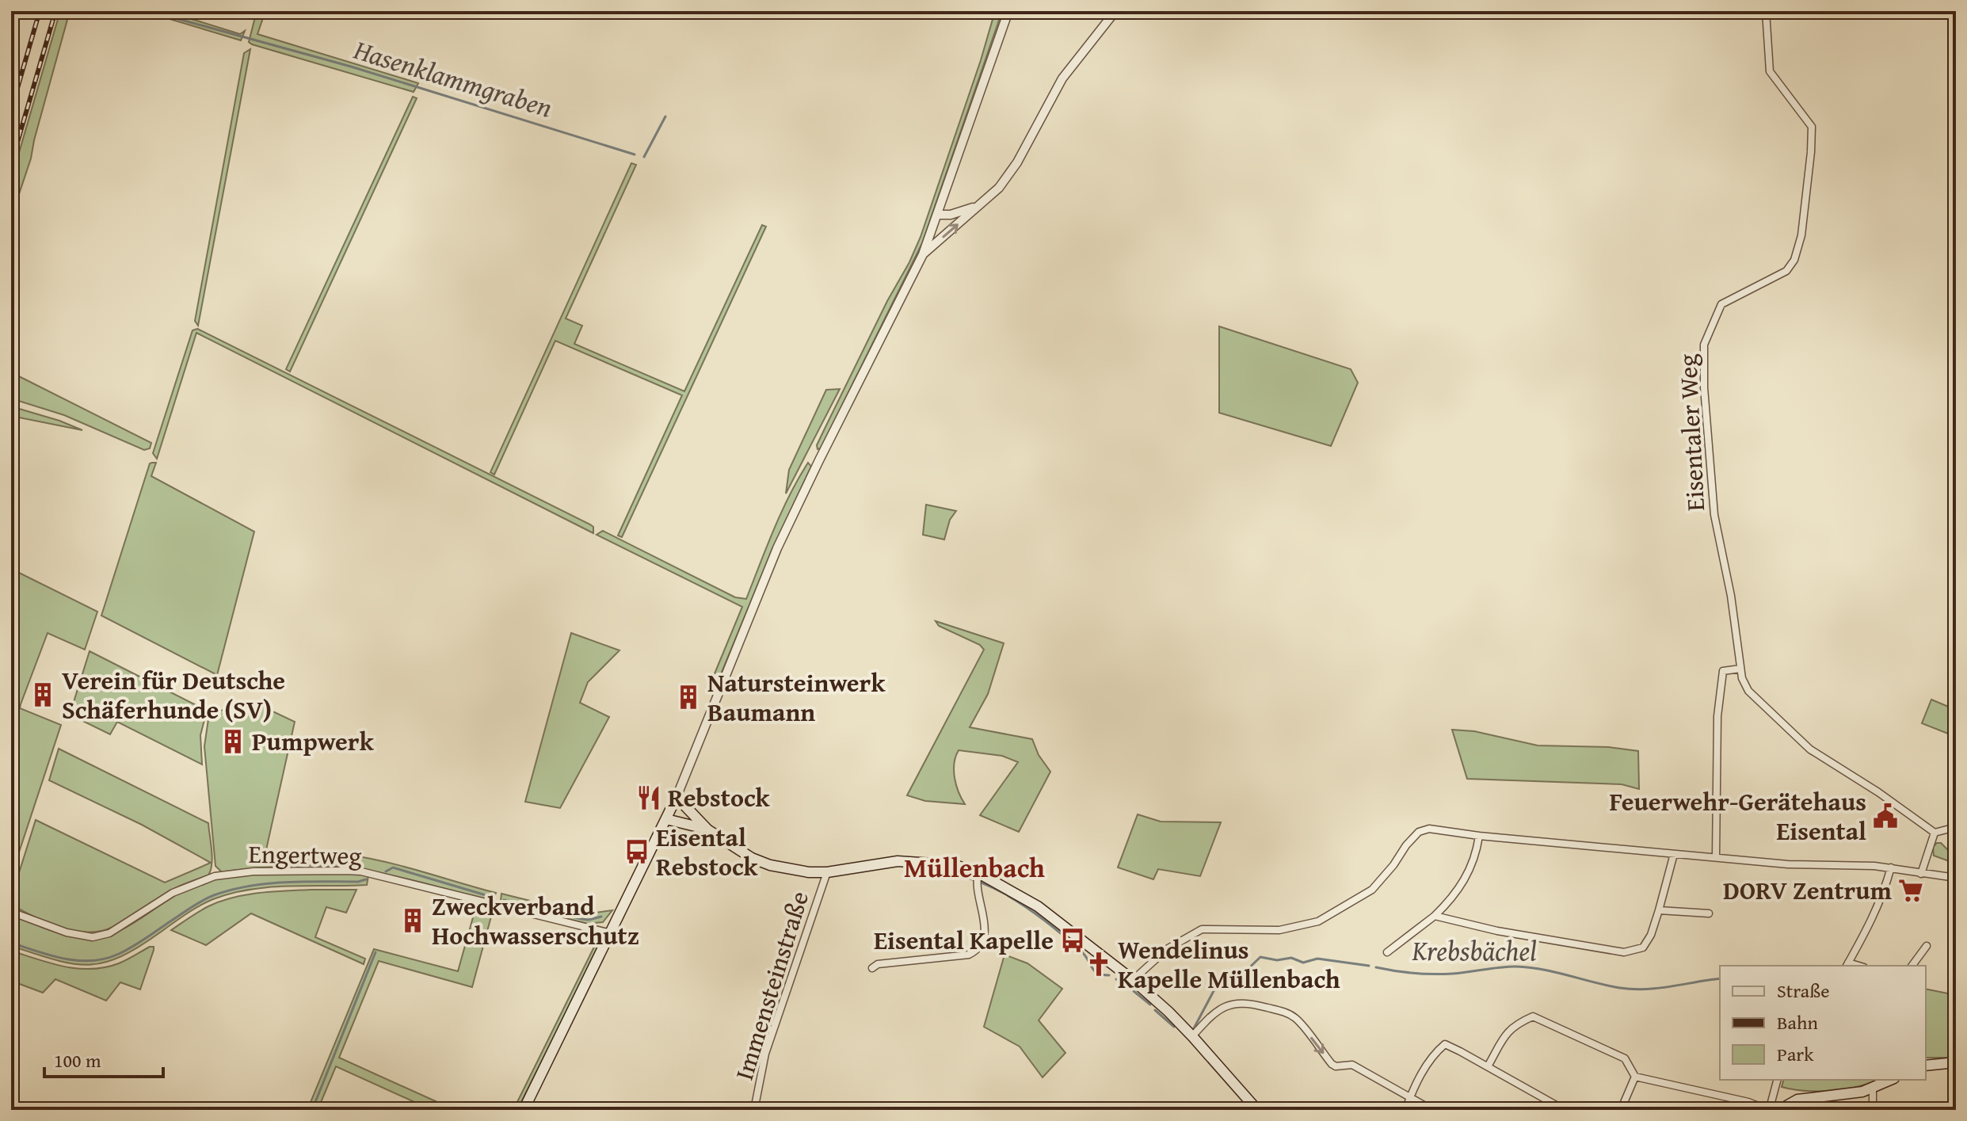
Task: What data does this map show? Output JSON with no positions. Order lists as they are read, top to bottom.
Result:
{
  "streets": {
    "street": ["Eisentaler Weg", "Engertweg", "Immensteinstraße"]
  },
  "districts": ["Müllenbach"],
  "water": ["Hasenklammgraben", "Krebsbächel"],
  "places": {
    "building": [
      "Verein für Deutsche Schäferhunde (SV)",
      "Natursteinwerk Baumann",
      "Pumpwerk",
      "Zweckverband Hochwasserschutz"
    ],
    "restaurant": ["Rebstock"],
    "public building": ["Feuerwehr-Gerätehaus Eisental"],
    "bus stop": ["Eisental Rebstock", "Eisental Kapelle"],
    "supermarket": ["DORV Zentrum"],
    "church": ["Wendelinus Kapelle Müllenbach"]
  },
  "legend": ["Straße", "Bahn", "Park"],
  "scale_bar": "100 m"
}
